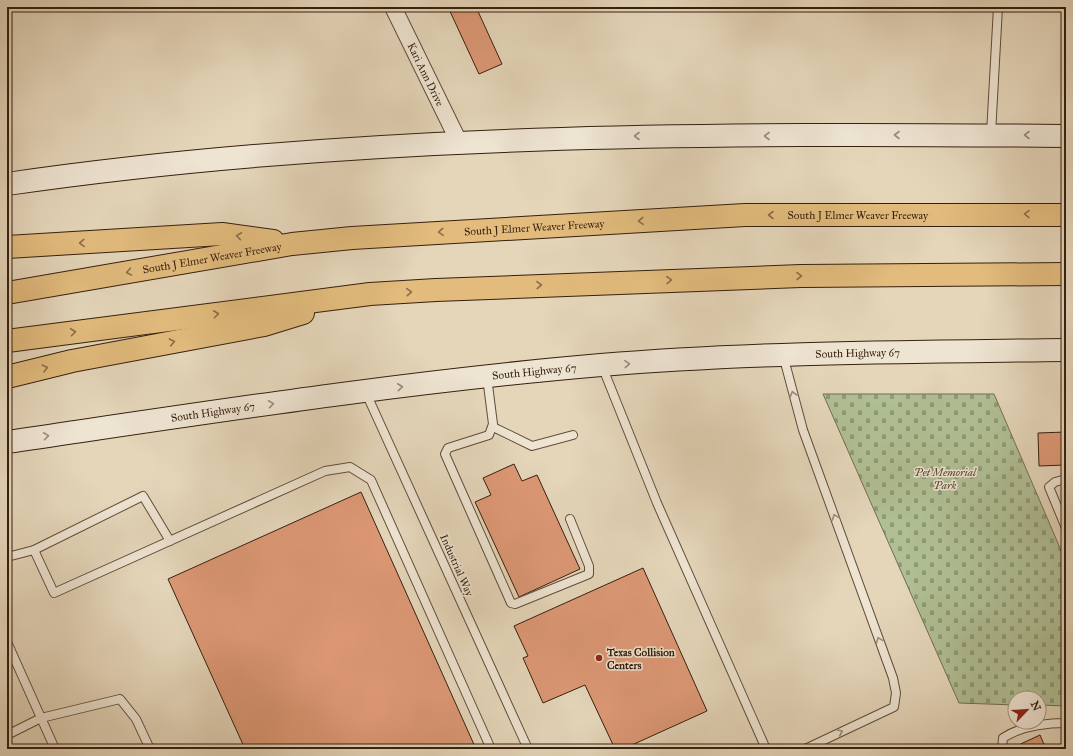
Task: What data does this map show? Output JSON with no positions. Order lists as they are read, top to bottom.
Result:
{
  "streets": {
    "highway": ["South J Elmer Weaver Freeway"],
    "main road": ["South Highway 67"],
    "street": ["Kari Ann Drive"],
    "lane": ["Industrial Way"]
  },
  "crossings": [
    ["South Highway 67", "Industrial Way"]
  ],
  "one_way": ["South Highway 67"],
  "parks": ["Pet Memorial Park"],
  "places": ["Texas Collision Centers"],
  "north": "top right"
}
